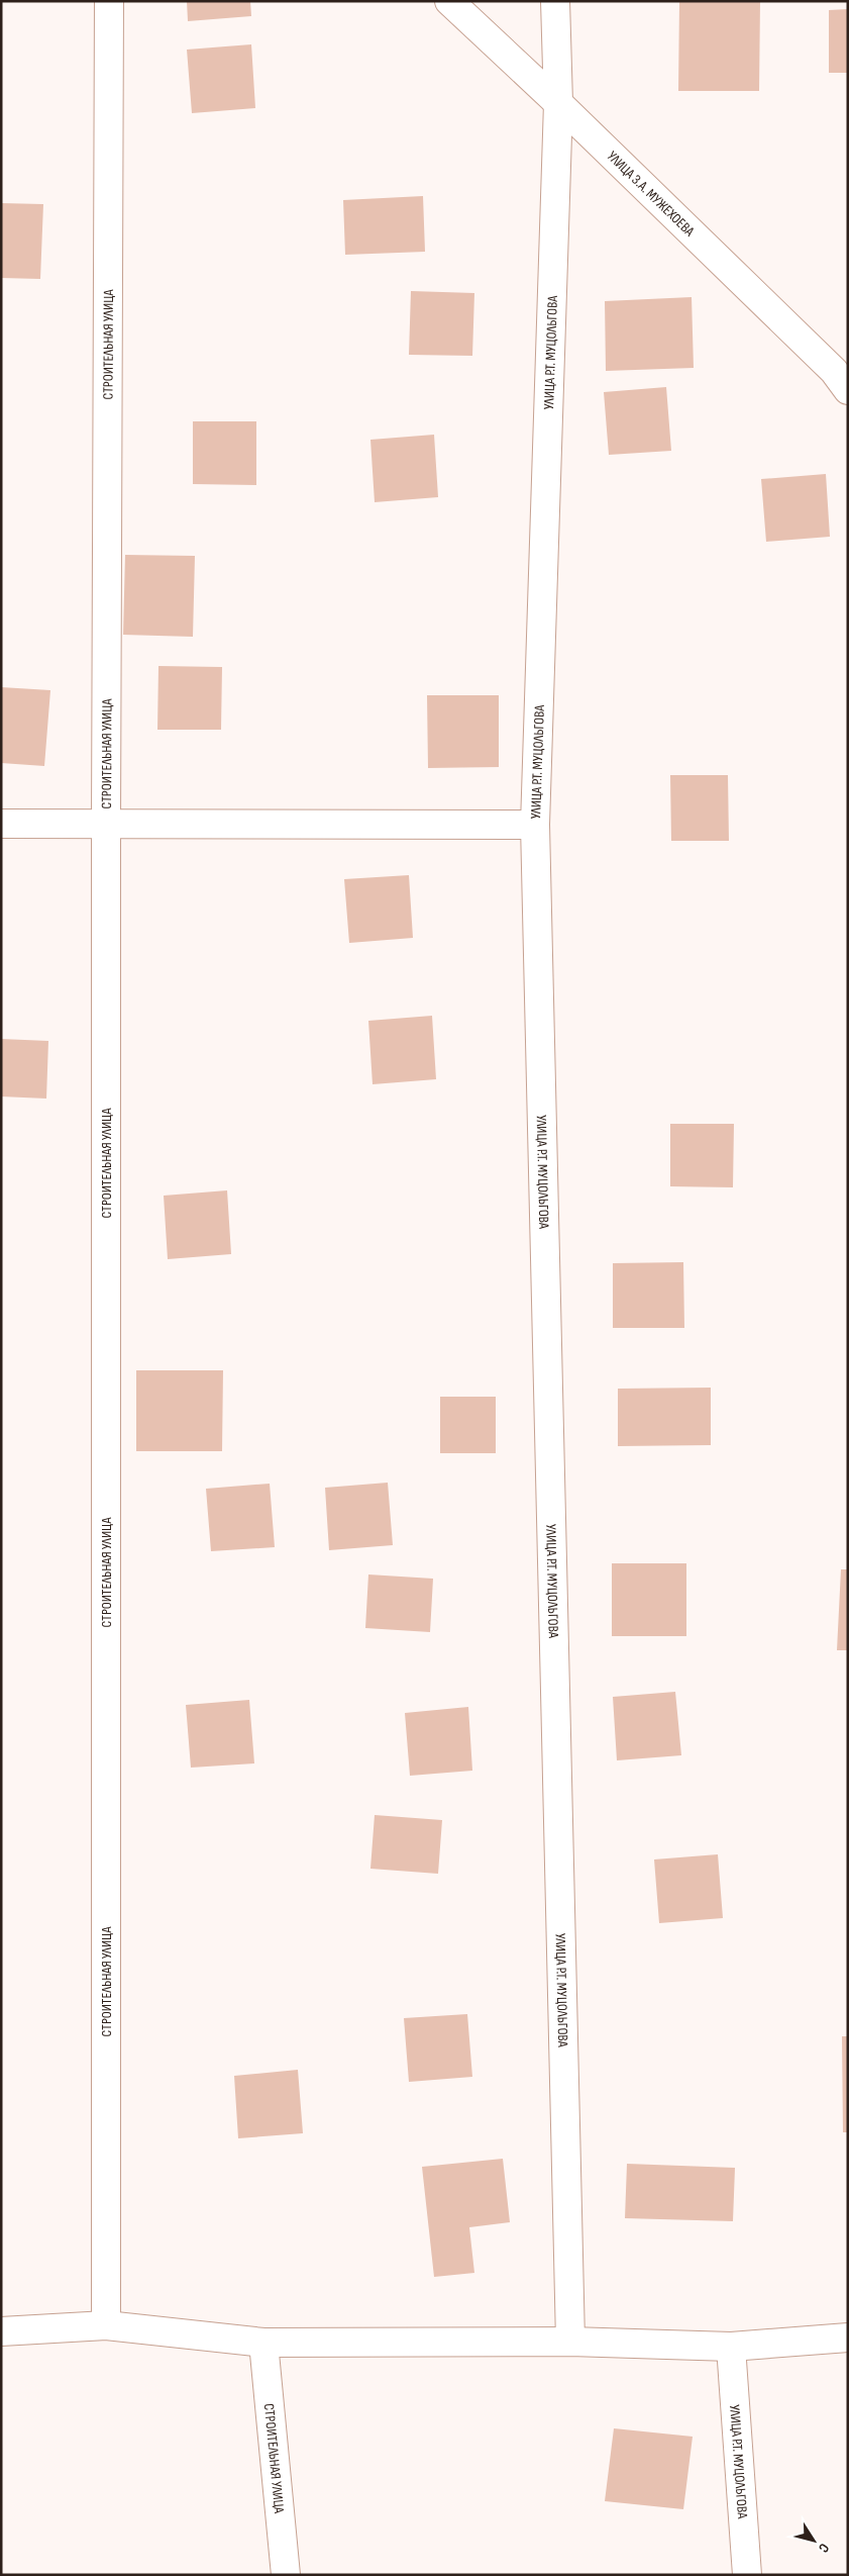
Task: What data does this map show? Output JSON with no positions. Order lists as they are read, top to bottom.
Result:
{
  "streets": {
    "street": ["УЛИЦА З.А. МУЖЕХОЕВА", "СТРОИТЕЛЬНАЯ УЛИЦА", "УЛИЦА Р.Т. МУЦОЛЬГОВА"]
  },
  "crossings": [
    ["УЛИЦА З.А. МУЖЕХОЕВА", "УЛИЦА Р.Т. МУЦОЛЬГОВА"]
  ],
  "north": "bottom right"
}
